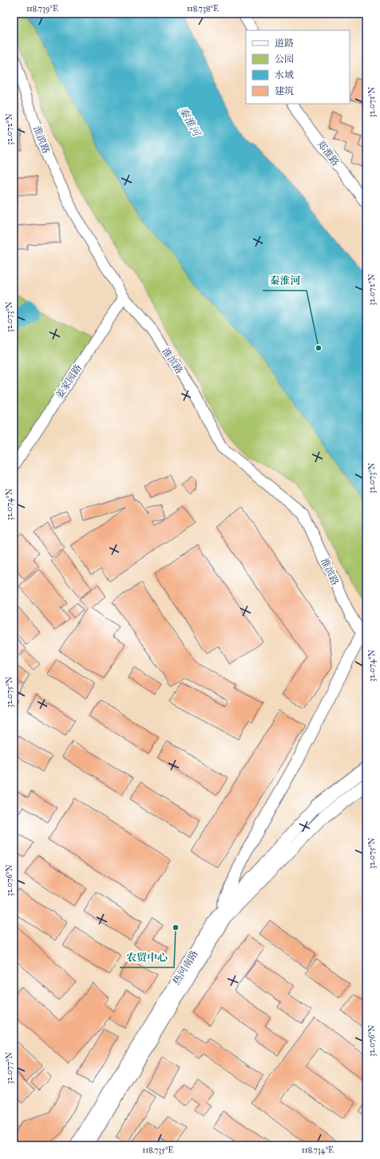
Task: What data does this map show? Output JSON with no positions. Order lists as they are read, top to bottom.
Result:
{
  "streets": {
    "main road": ["热河南路"],
    "street": ["淮滨路", "郑淮路", "姜家园路"]
  },
  "crossings": [
    ["淮滨路", "姜家园路"]
  ],
  "water": ["秦淮河"],
  "places": ["秦淮河", "农贸中心"],
  "legend": [
    "道路",
    "公园",
    "水域",
    "建筑"
  ],
  "coordinates": [
    "118.739°E",
    "118.738°E",
    "32.071°N",
    "32.072°N",
    "32.073°N",
    "32.074°N",
    "32.075°N",
    "32.076°N",
    "32.077°N",
    "118.735°E",
    "118.734°E"
  ]
}
